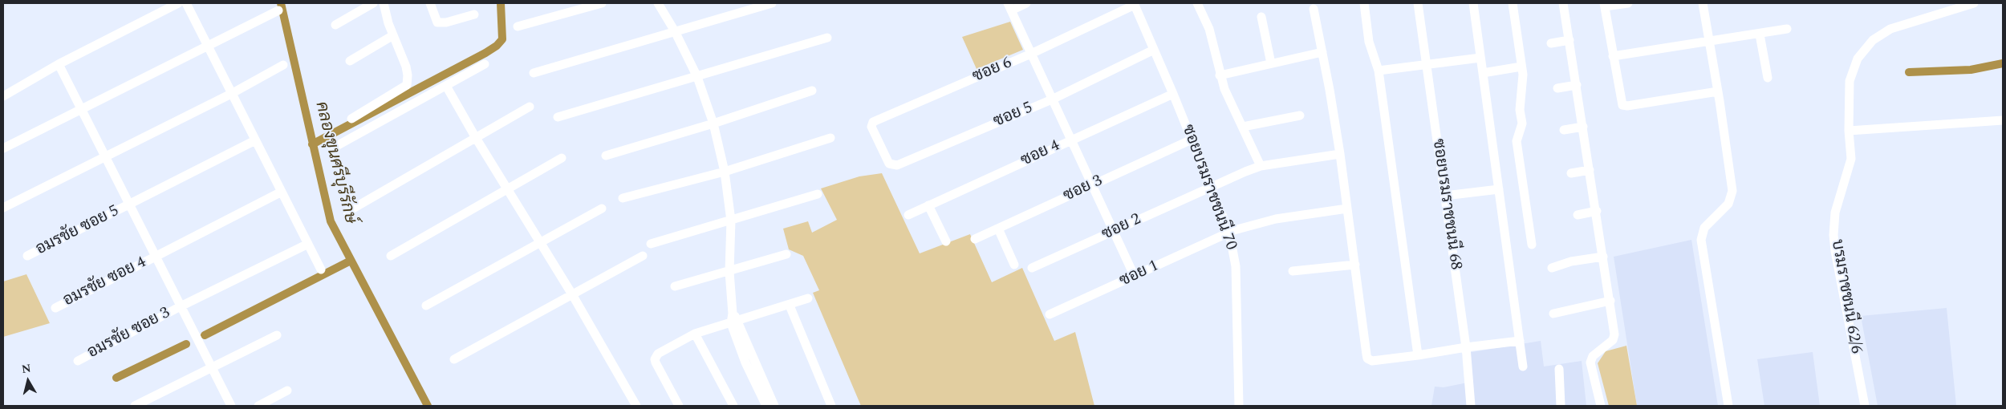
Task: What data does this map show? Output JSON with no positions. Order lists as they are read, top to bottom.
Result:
{
  "streets": {
    "street": [
      "ซอย 6",
      "ซอย 5",
      "ซอย 4",
      "ซอยบรมราชชนนี 70",
      "ซอย 3",
      "ซอยบรมราชชนนี 68",
      "ซอย 2",
      "อมรชัย ซอย 5",
      "ซอย 1",
      "อมรชัย ซอย 4",
      "บรมราชชนนี 62/6",
      "อมรชัย ซอย 3"
    ]
  },
  "crossings": [
    ["ซอย 6", "ซอย 5"],
    ["ซอย 6", "ซอยบรมราชชนนี 70"],
    ["ซอย 5", "ซอยบรมราชชนนี 70"],
    ["ซอย 4", "ซอยบรมราชชนนี 70"],
    ["ซอยบรมราชชนนี 70", "ซอย 3"],
    ["ซอยบรมราชชนนี 70", "ซอย 2"],
    ["ซอยบรมราชชนนี 70", "ซอย 1"]
  ],
  "water": ["คลองขุนศรีบุรีรักษ์"],
  "north": "top"
}
